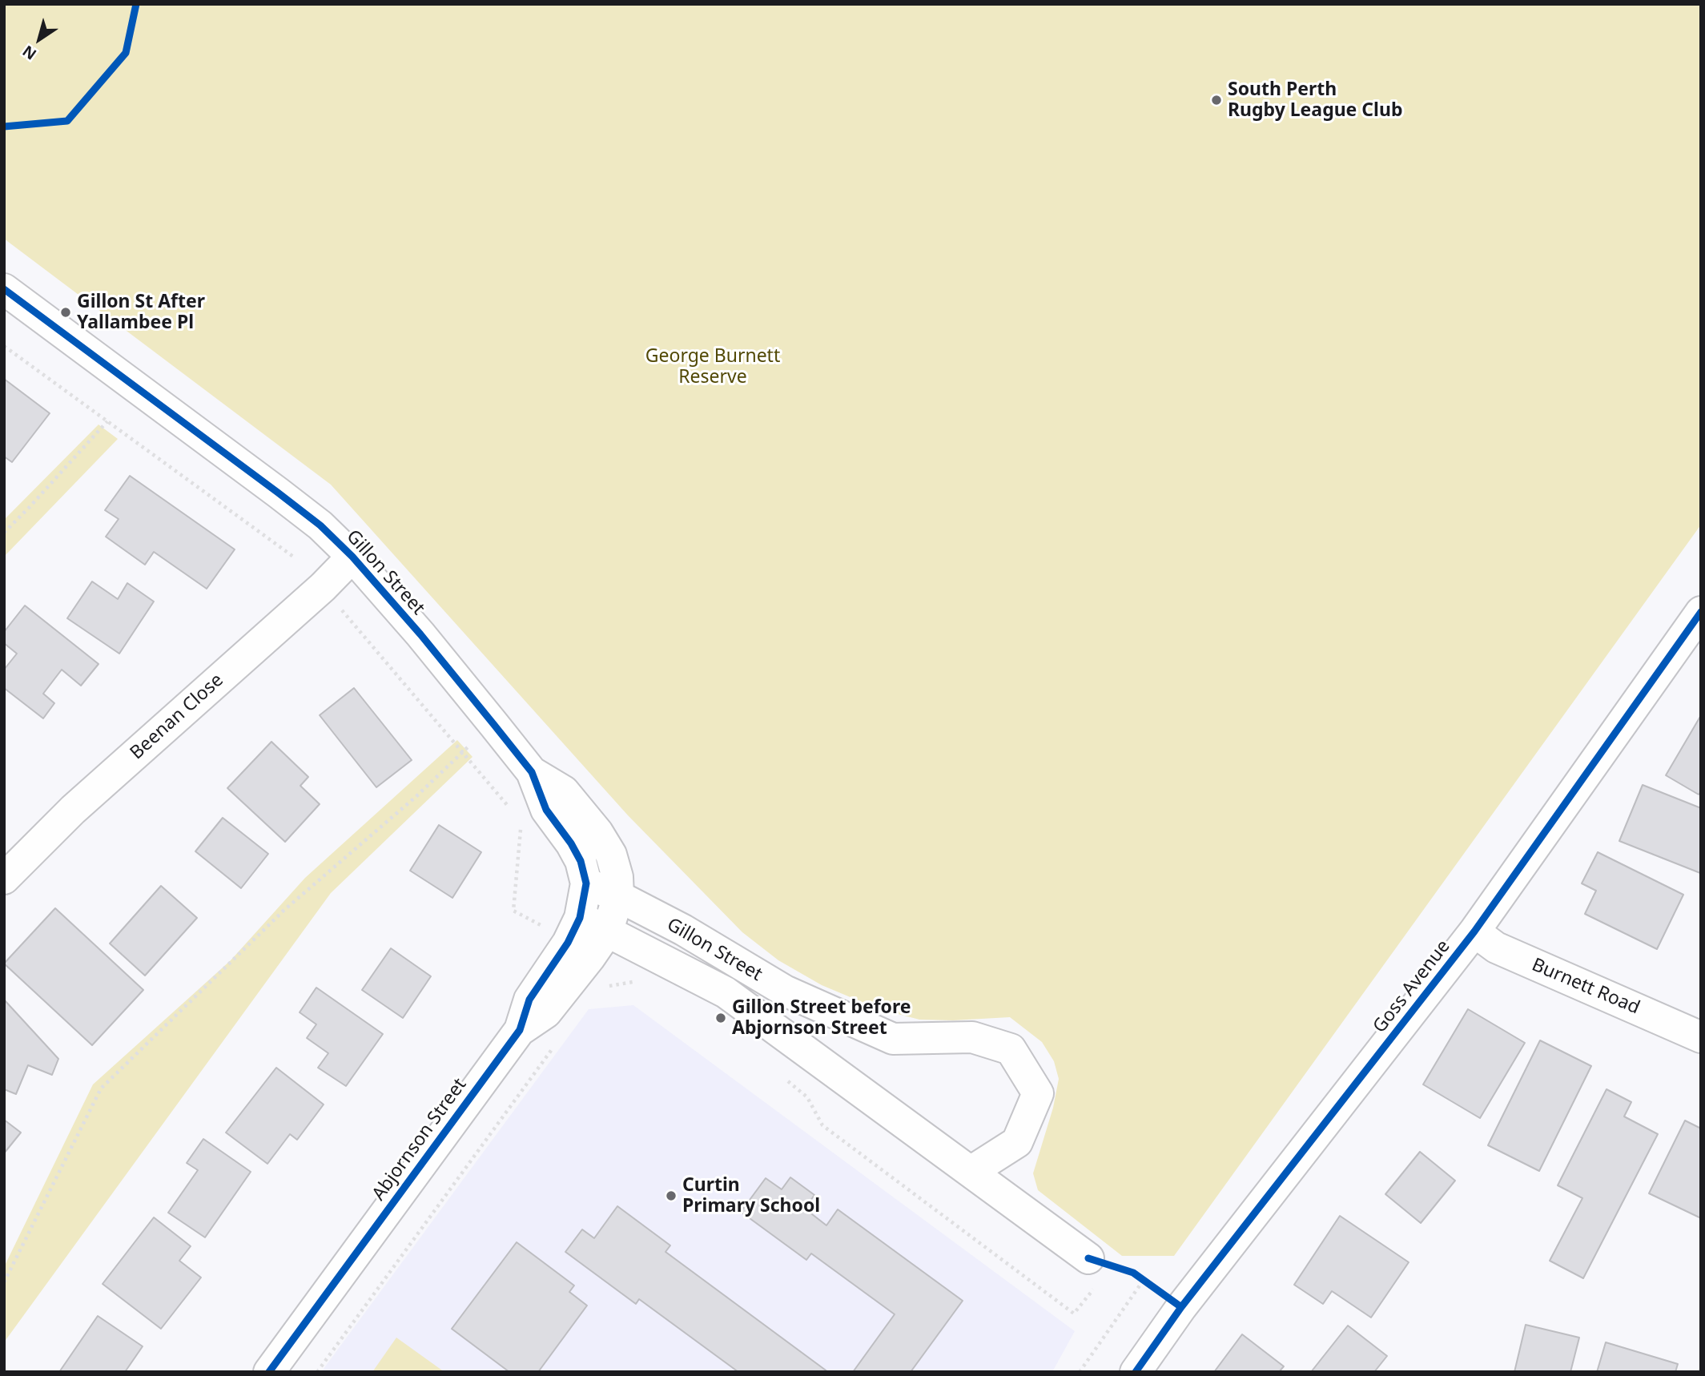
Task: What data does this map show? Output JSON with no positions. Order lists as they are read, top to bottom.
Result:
{
  "streets": {
    "street": [
      "Gillon Street",
      "Beenan Close",
      "Goss Avenue",
      "Burnett Road",
      "Abjornson Street"
    ]
  },
  "crossings": [
    ["Gillon Street", "Beenan Close"],
    ["Gillon Street", "Abjornson Street"],
    ["Goss Avenue", "Burnett Road"]
  ],
  "parks": ["George Burnett Reserve"],
  "places": [
    "South Perth Rugby League Club",
    "Gillon St After Yallambee Pl",
    "Gillon Street before Abjornson Street",
    "Curtin Primary School"
  ],
  "north": "bottom left"
}
